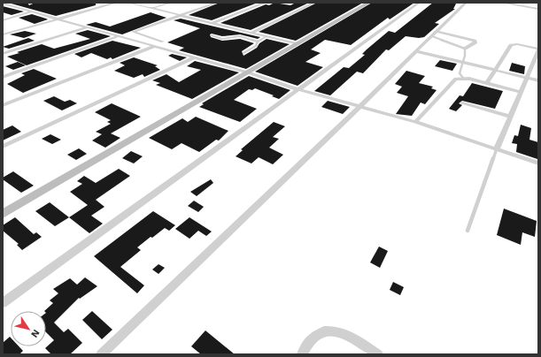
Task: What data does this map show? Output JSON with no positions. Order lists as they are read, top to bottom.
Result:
{
  "north": "bottom right"
}
